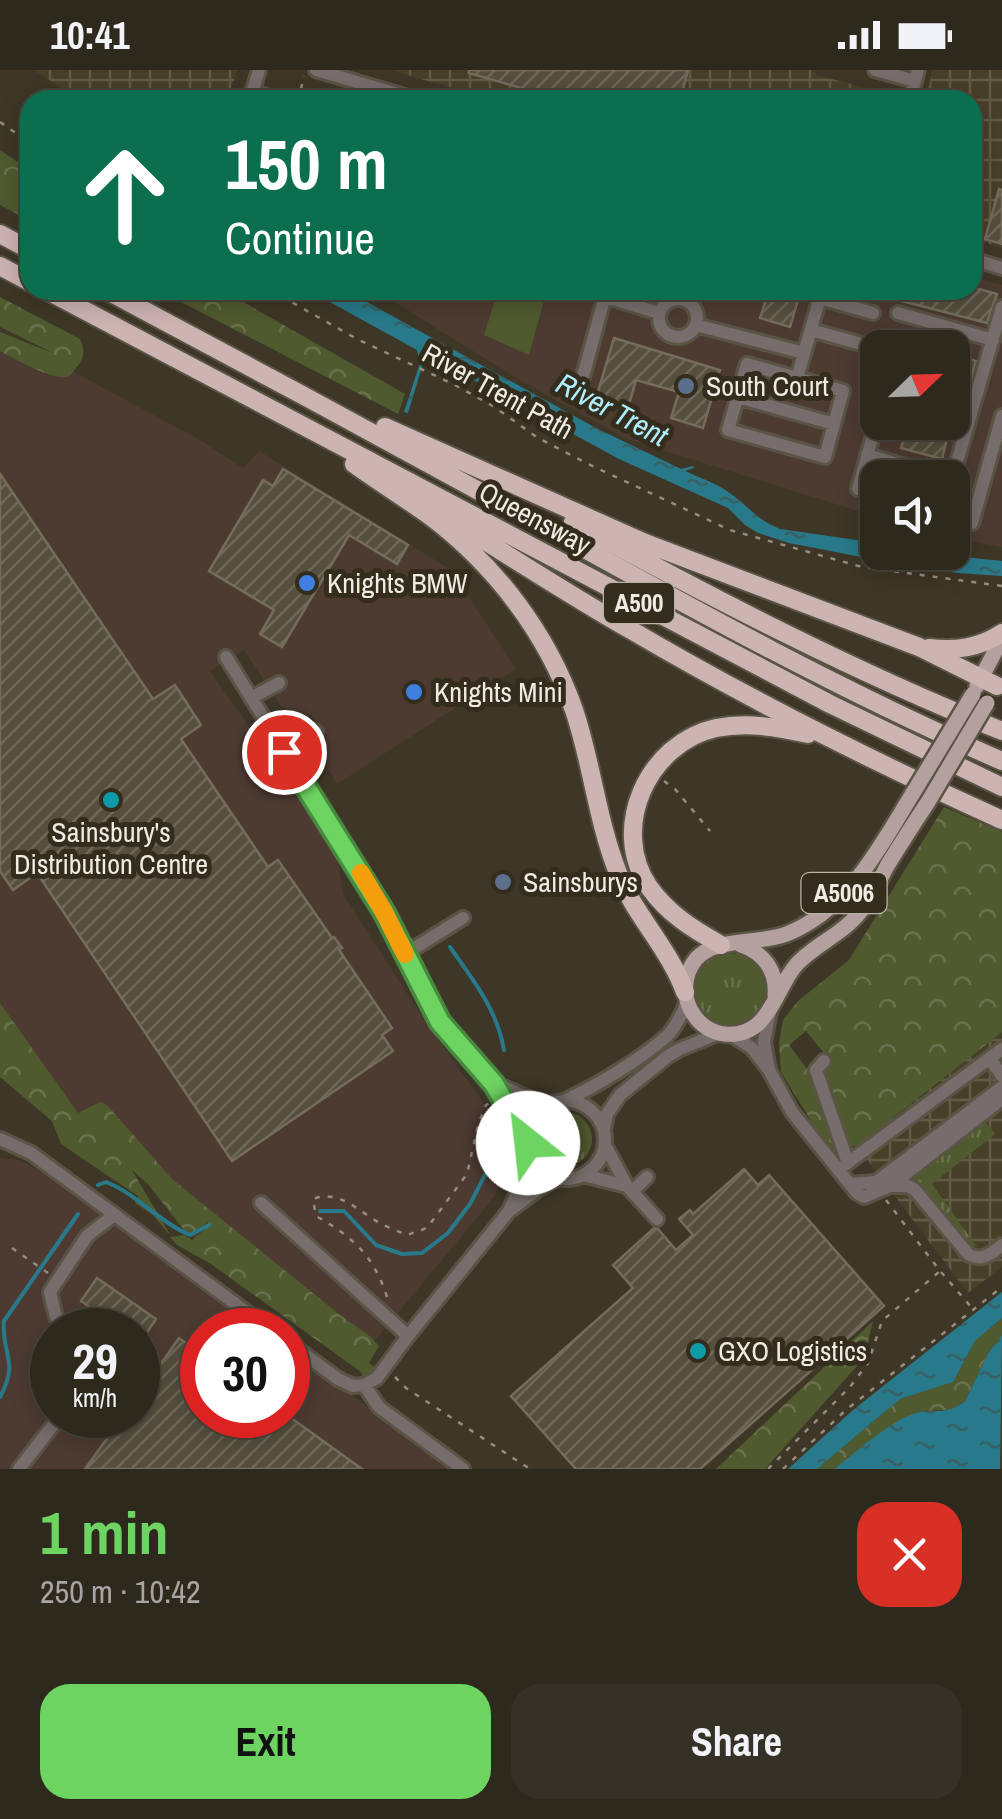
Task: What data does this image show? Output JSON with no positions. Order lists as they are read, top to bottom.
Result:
{
  "streets": {
    "highway": ["Queensway", "A500"],
    "main road": ["A5006"],
    "path": ["River Trent Path"]
  },
  "water": ["River Trent"],
  "places": [
    "South Court",
    "Knights BMW",
    "Knights Mini",
    "Sainsbury's Distribution Centre",
    "Sainsburys",
    "GXO Logistics"
  ],
  "north": "top right",
  "page": {
    "status": "10:41",
    "turn": ["150 m", "Continue"],
    "speed": "29 km/h",
    "limit": "30",
    "heading": ["1 min", "250 m · 10:42"],
    "buttons": ["Exit", "Share"]
  }
}
